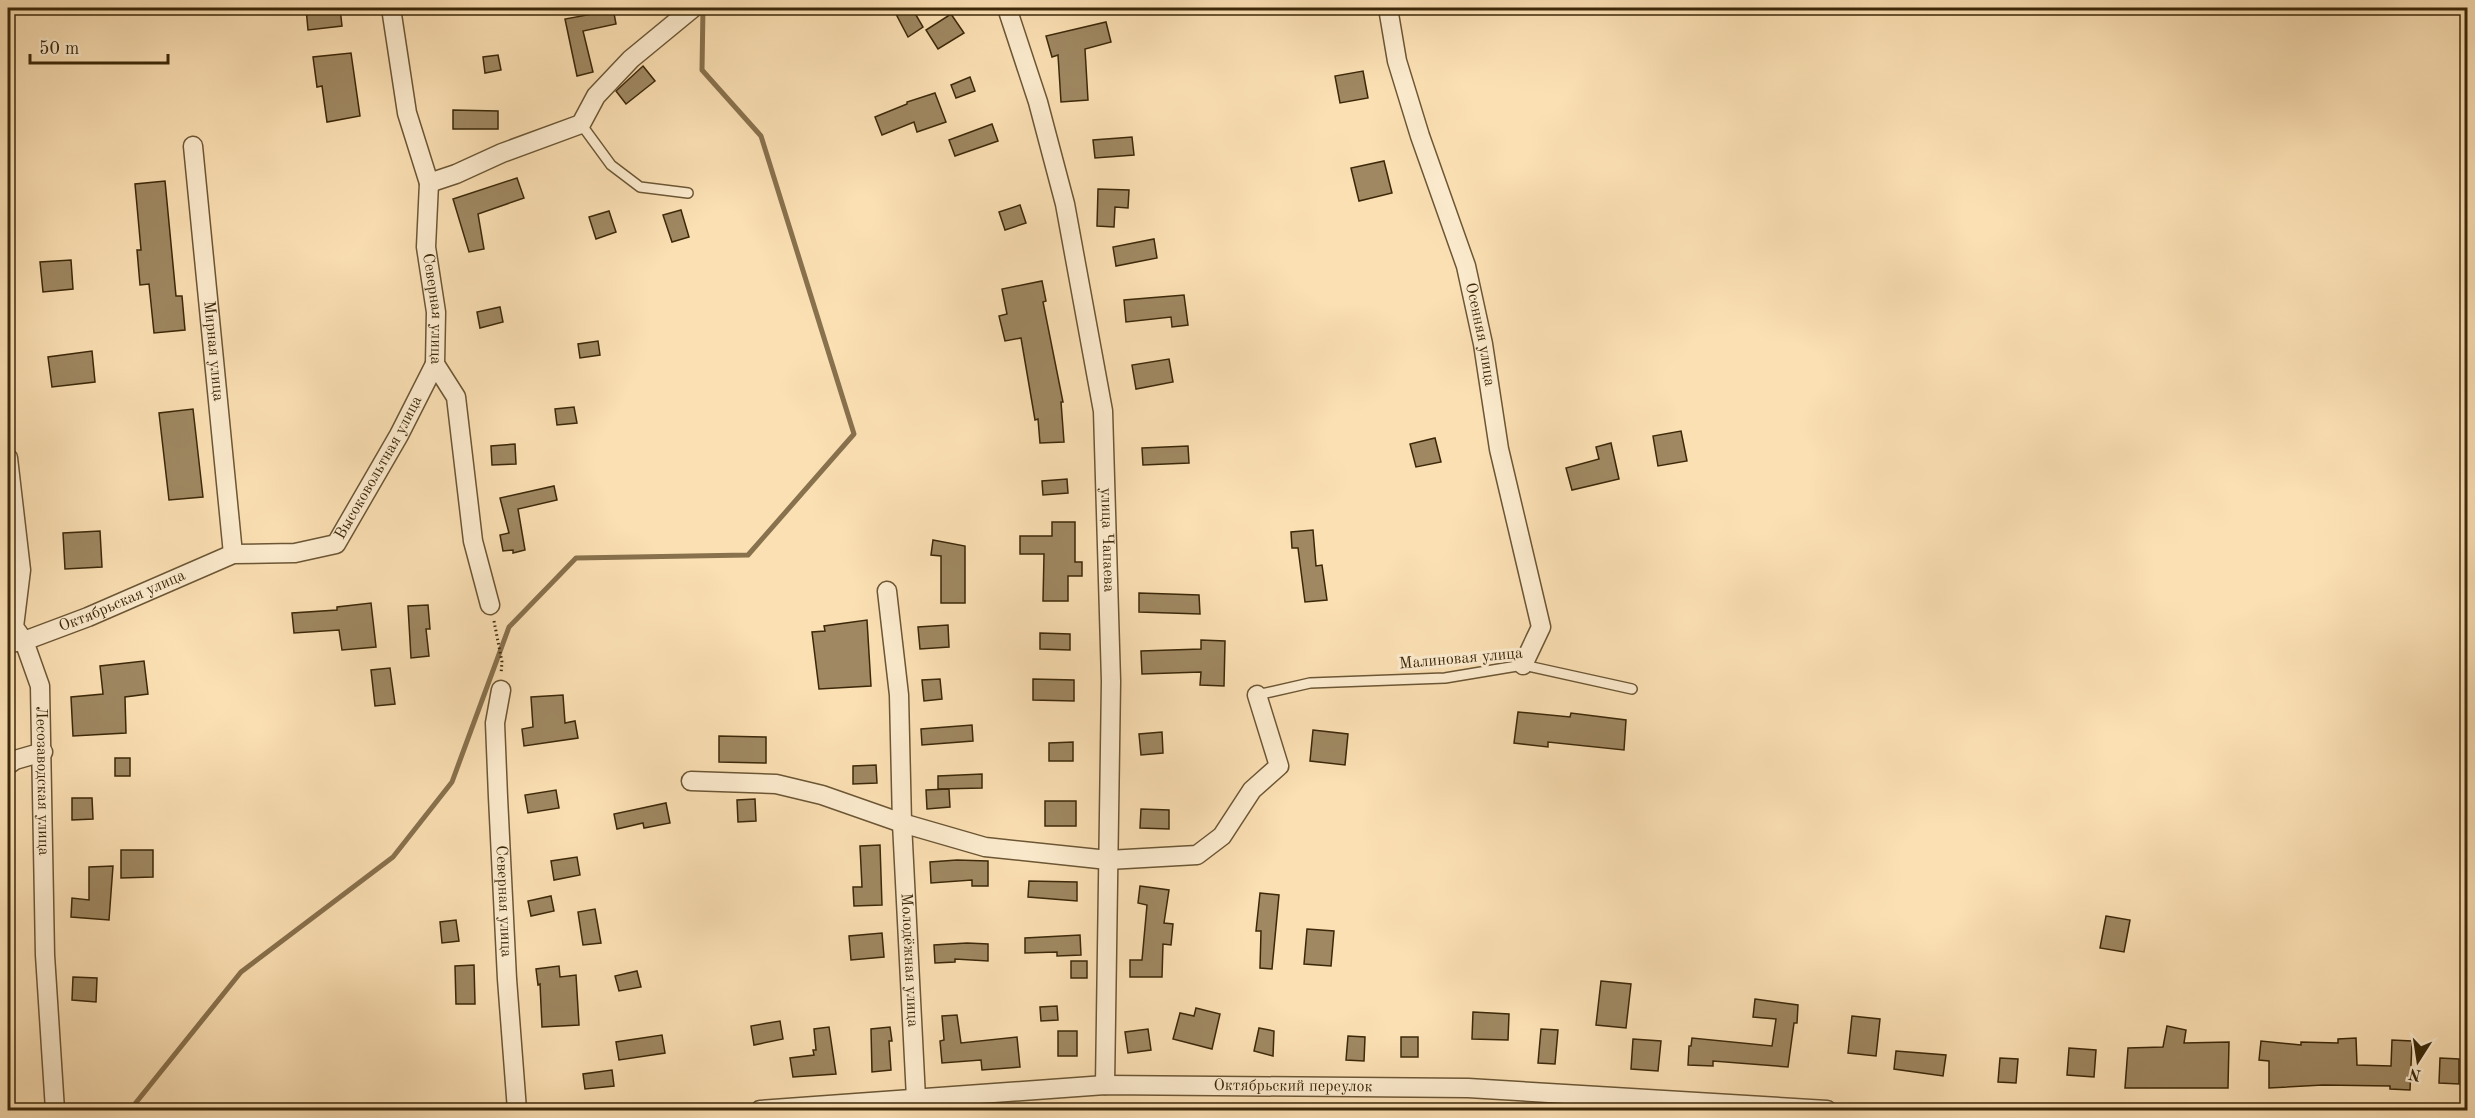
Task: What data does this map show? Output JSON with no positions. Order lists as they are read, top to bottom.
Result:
{
  "streets": {
    "street": [
      "Северная улица",
      "Осенняя улица",
      "Мирная улица",
      "Высоковольтная улица",
      "улица Чапаева",
      "Октябрьская улица",
      "Лесозаводская улица",
      "Молодёжная улица",
      "Октябрьский переулок"
    ],
    "lane": ["Малиновая улица"]
  },
  "crossings": [
    ["Северная улица", "Высоковольтная улица"],
    ["Осенняя улица", "Малиновая улица"],
    ["Мирная улица", "Высоковольтная улица"],
    ["Мирная улица", "Октябрьская улица"],
    ["Высоковольтная улица", "Октябрьская улица"],
    ["улица Чапаева", "Октябрьский переулок"],
    ["Октябрьская улица", "Лесозаводская улица"],
    ["Молодёжная улица", "Октябрьский переулок"]
  ],
  "scale_bar": "50 m",
  "north": "bottom"
}
